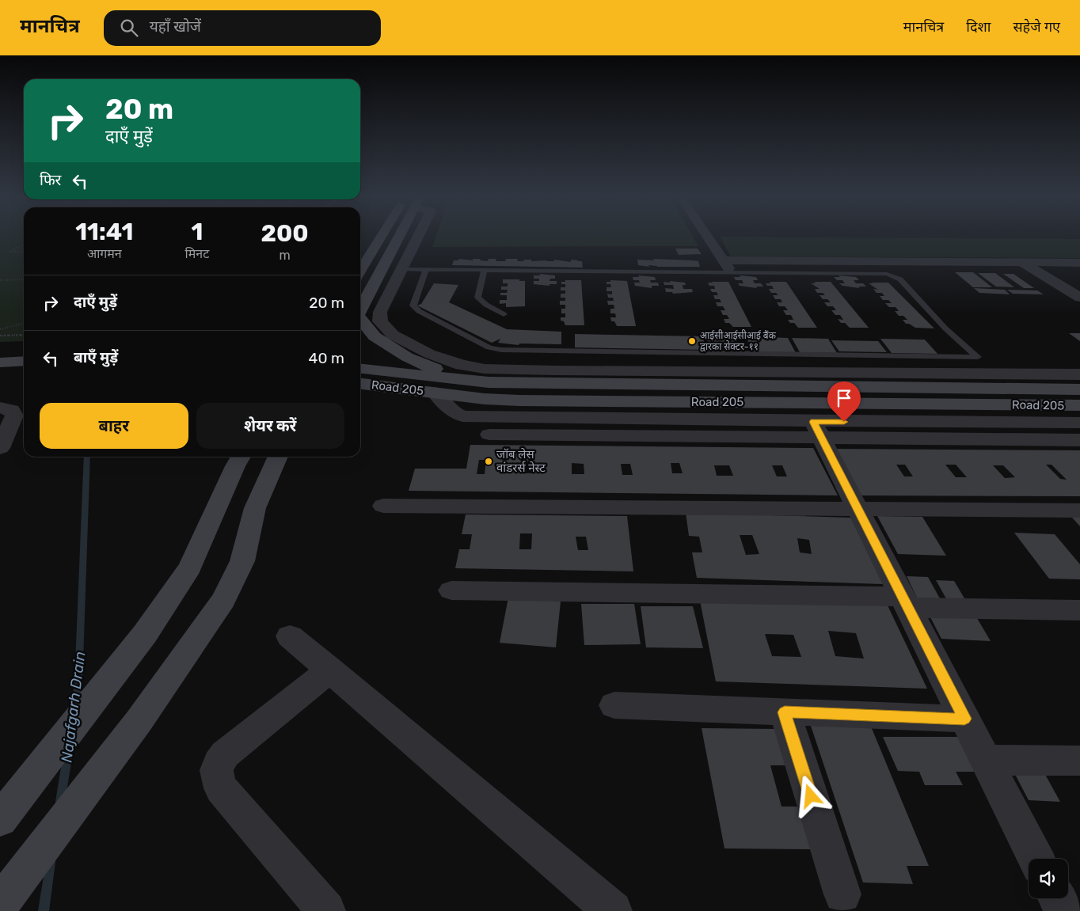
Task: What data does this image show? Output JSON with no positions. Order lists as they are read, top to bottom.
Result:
{
  "streets": {
    "main road": ["Road 205"]
  },
  "water": ["Najafgarh Drain"],
  "places": ["आईसीआईसीआई बैंक द्वारका सेक्टर-११", "जॉब लेस वांडरर्स नेस्ट"],
  "page": {
    "header": "मानचित्र",
    "search": "यहाँ खोजें",
    "nav": ["मानचित्र", "दिशा", "सहेजे गए"],
    "turn": ["20 m", "दाएँ मुड़ें"],
    "then": "फिर",
    "eta": [
      "11:41",
      "आगमन",
      "1",
      "मिनट",
      "200",
      "m"
    ],
    "list": [
      {
        "name": "दाएँ मुड़ें",
        "value": "20 m"
      },
      {
        "name": "बाएँ मुड़ें",
        "value": "40 m"
      }
    ],
    "buttons": ["बाहर", "शेयर करें"]
  }
}
